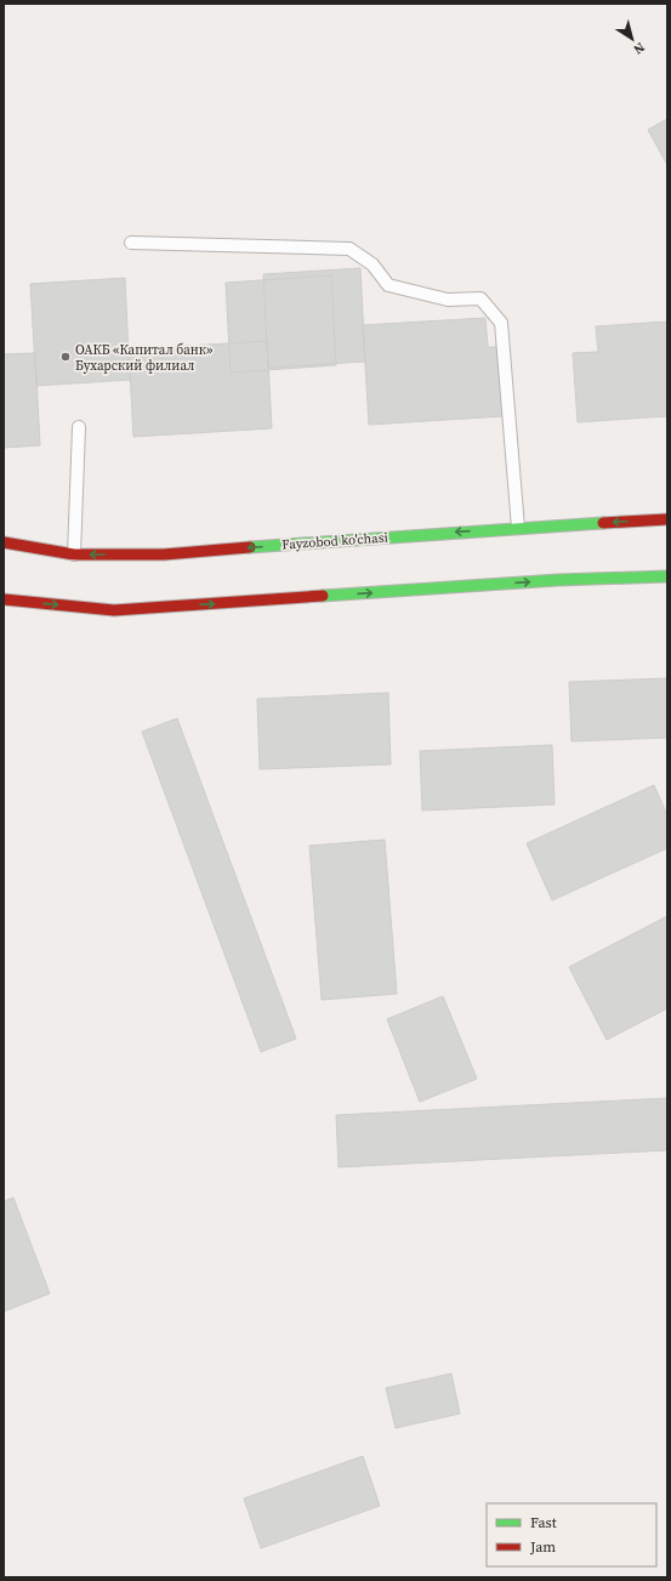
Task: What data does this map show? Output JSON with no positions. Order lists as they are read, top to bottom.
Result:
{
  "streets": {
    "main road": ["Fayzobod ko'chasi"]
  },
  "places": ["ОАКБ «Капитал банк» Бухарский филиал"],
  "legend": ["Fast", "Jam"],
  "north": "bottom right"
}
